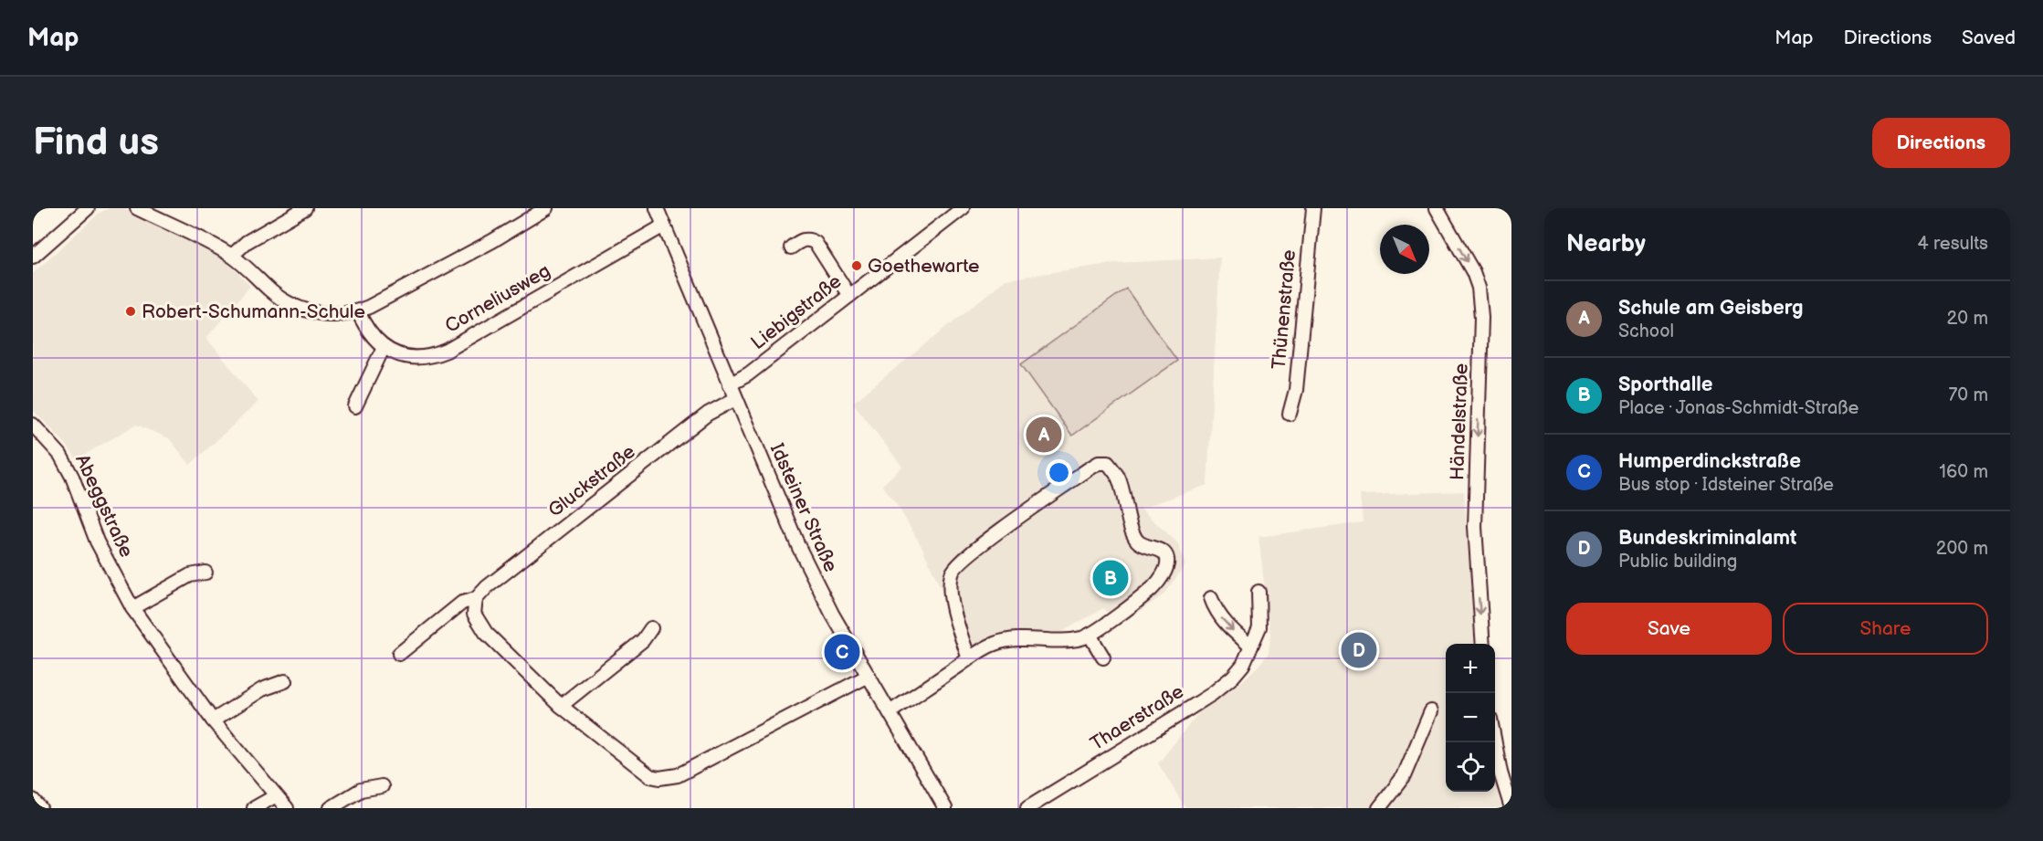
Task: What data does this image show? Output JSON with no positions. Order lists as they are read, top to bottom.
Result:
{
  "streets": {
    "street": [
      "Corneliusweg",
      "Thünenstraße",
      "Liebigstraße",
      "Händelstraße",
      "Gluckstraße",
      "Abeggstraße",
      "Idsteiner Straße",
      "Thaerstraße"
    ]
  },
  "crossings": [
    ["Corneliusweg", "Idsteiner Straße"],
    ["Liebigstraße", "Idsteiner Straße"],
    ["Gluckstraße", "Idsteiner Straße"]
  ],
  "one_way": ["Händelstraße"],
  "places": ["Goethewarte", "Robert-Schumann-Schule"],
  "north": "bottom right",
  "page": {
    "header": "Map",
    "nav": ["Map", "Directions", "Saved"],
    "buttons": [
      "Directions",
      ["Save", "Share"]
    ],
    "title": "Find us",
    "heading": ["Nearby", "4 results"],
    "list": [
      {
        "mark": "A",
        "name": "Schule am Geisberg",
        "note": "School",
        "value": "20 m"
      },
      {
        "mark": "B",
        "name": "Sporthalle",
        "note": "Place · Jonas-Schmidt-Straße",
        "value": "70 m"
      },
      {
        "mark": "C",
        "name": "Humperdinckstraße",
        "note": "Bus stop · Idsteiner Straße",
        "value": "160 m"
      },
      {
        "mark": "D",
        "name": "Bundeskriminalamt",
        "note": "Public building",
        "value": "200 m"
      }
    ],
    "pins": [
      "A",
      "B",
      "D",
      "C"
    ],
    "map_buttons": ["+", "−"]
  }
}
